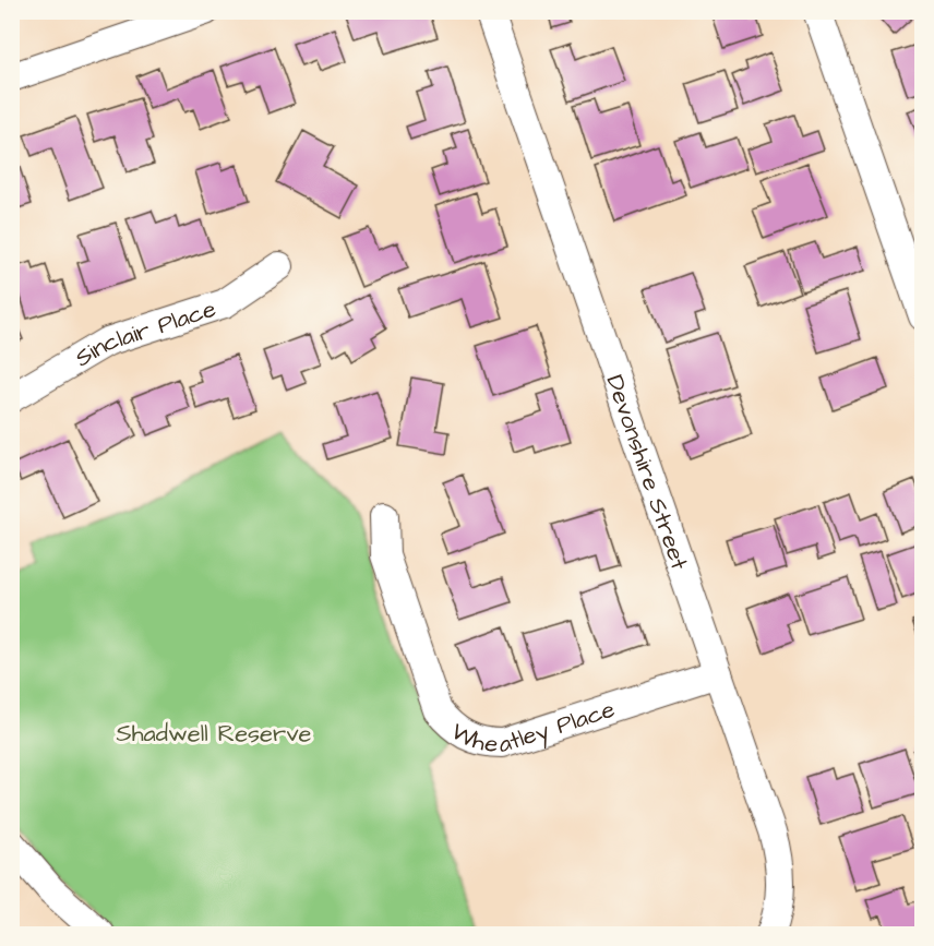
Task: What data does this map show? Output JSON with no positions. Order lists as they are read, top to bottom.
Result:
{
  "streets": {
    "street": ["Sinclair Place", "Devonshire Street", "Wheatley Place"]
  },
  "crossings": [
    ["Devonshire Street", "Wheatley Place"]
  ],
  "parks": ["Shadwell Reserve"]
}
